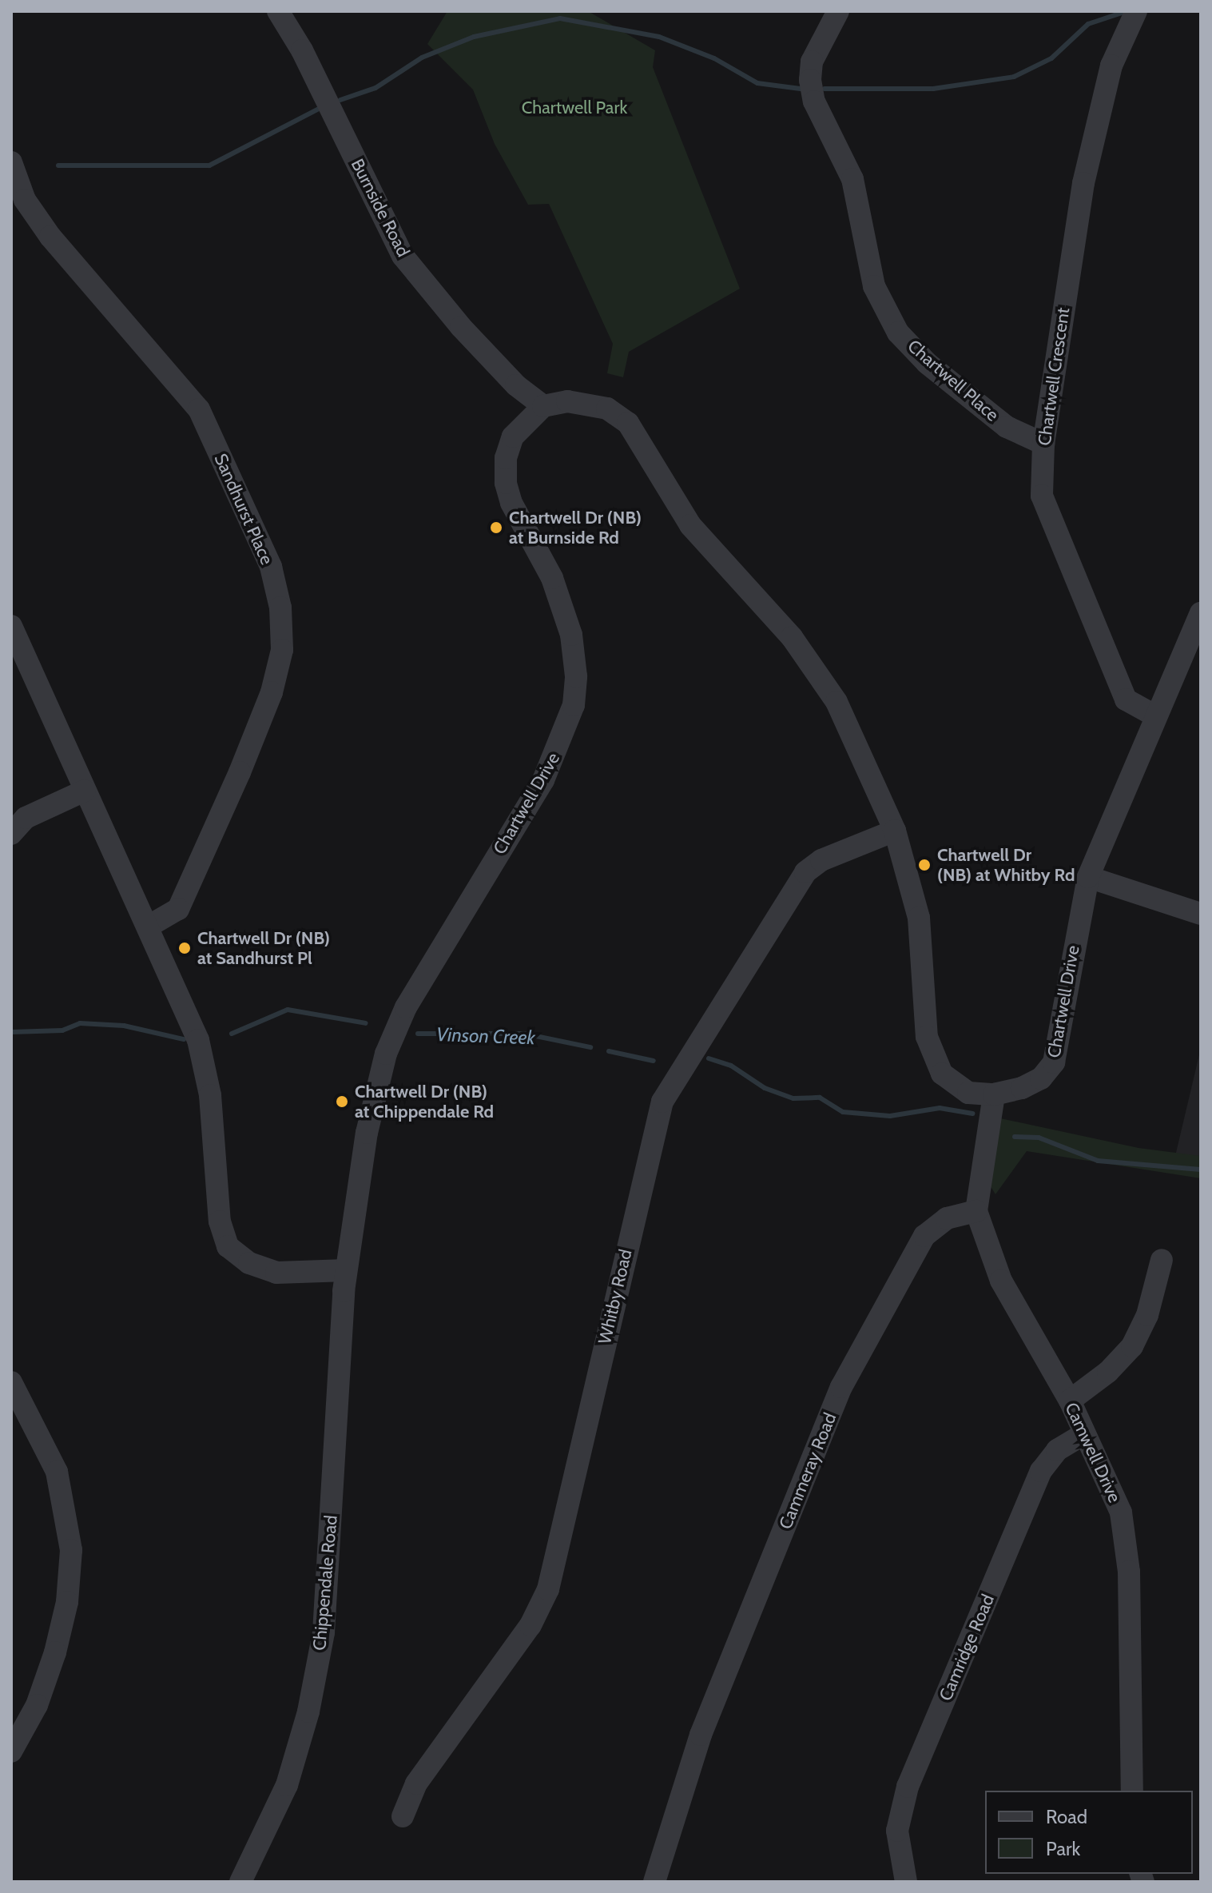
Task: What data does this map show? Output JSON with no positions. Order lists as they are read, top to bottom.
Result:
{
  "streets": {
    "street": [
      "Burnside Road",
      "Chartwell Crescent",
      "Chartwell Place",
      "Sandhurst Place",
      "Chartwell Drive",
      "Whitby Road",
      "Camwell Drive",
      "Cammeray Road",
      "Chippendale Road",
      "Camridge Road"
    ]
  },
  "crossings": [
    ["Burnside Road", "Chartwell Drive"],
    ["Chartwell Crescent", "Chartwell Place"],
    ["Chartwell Crescent", "Chartwell Drive"],
    ["Chartwell Drive", "Whitby Road"],
    ["Chartwell Drive", "Chippendale Road"],
    ["Camwell Drive", "Cammeray Road"],
    ["Camwell Drive", "Camridge Road"]
  ],
  "water": ["Vinson Creek"],
  "parks": ["Chartwell Park"],
  "places": [
    "Chartwell Dr (NB) at Burnside Rd",
    "Chartwell Dr (NB) at Whitby Rd",
    "Chartwell Dr (NB) at Sandhurst Pl",
    "Chartwell Dr (NB) at Chippendale Rd"
  ],
  "legend": ["Road", "Park"]
}
